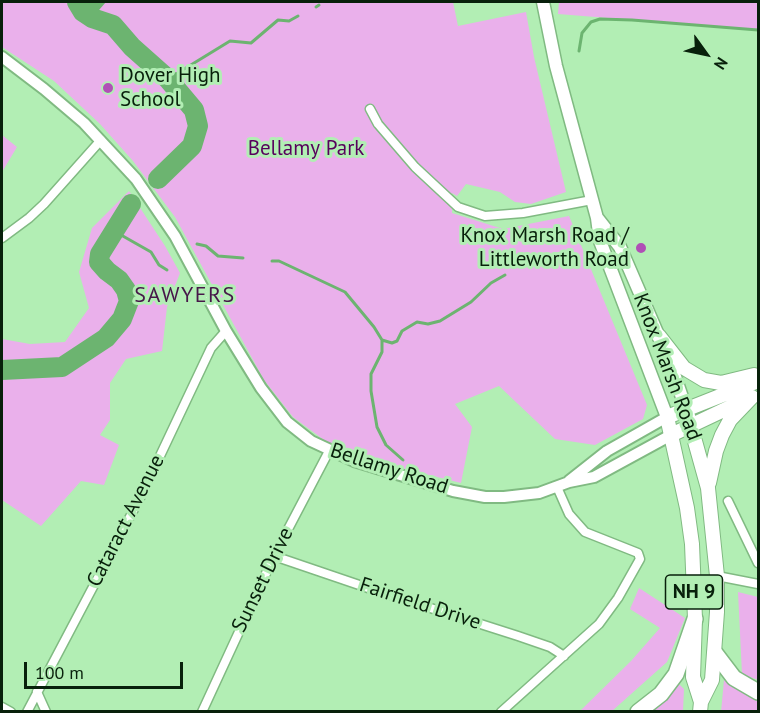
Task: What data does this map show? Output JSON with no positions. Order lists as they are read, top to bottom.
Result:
{
  "streets": {
    "main road": ["Knox Marsh Road", "NH 9"],
    "street": [
      "Bellamy Road",
      "Cataract Avenue",
      "Sunset Drive",
      "Fairfield Drive"
    ]
  },
  "crossings": [
    ["Knox Marsh Road", "Bellamy Road"],
    ["Bellamy Road", "Cataract Avenue"],
    ["Bellamy Road", "Sunset Drive"],
    ["Sunset Drive", "Fairfield Drive"]
  ],
  "districts": ["SAWYERS"],
  "parks": ["Bellamy Park"],
  "places": ["Dover High School", "Knox Marsh Road / Littleworth Road"],
  "scale_bar": "100 m",
  "north": "bottom right"
}
